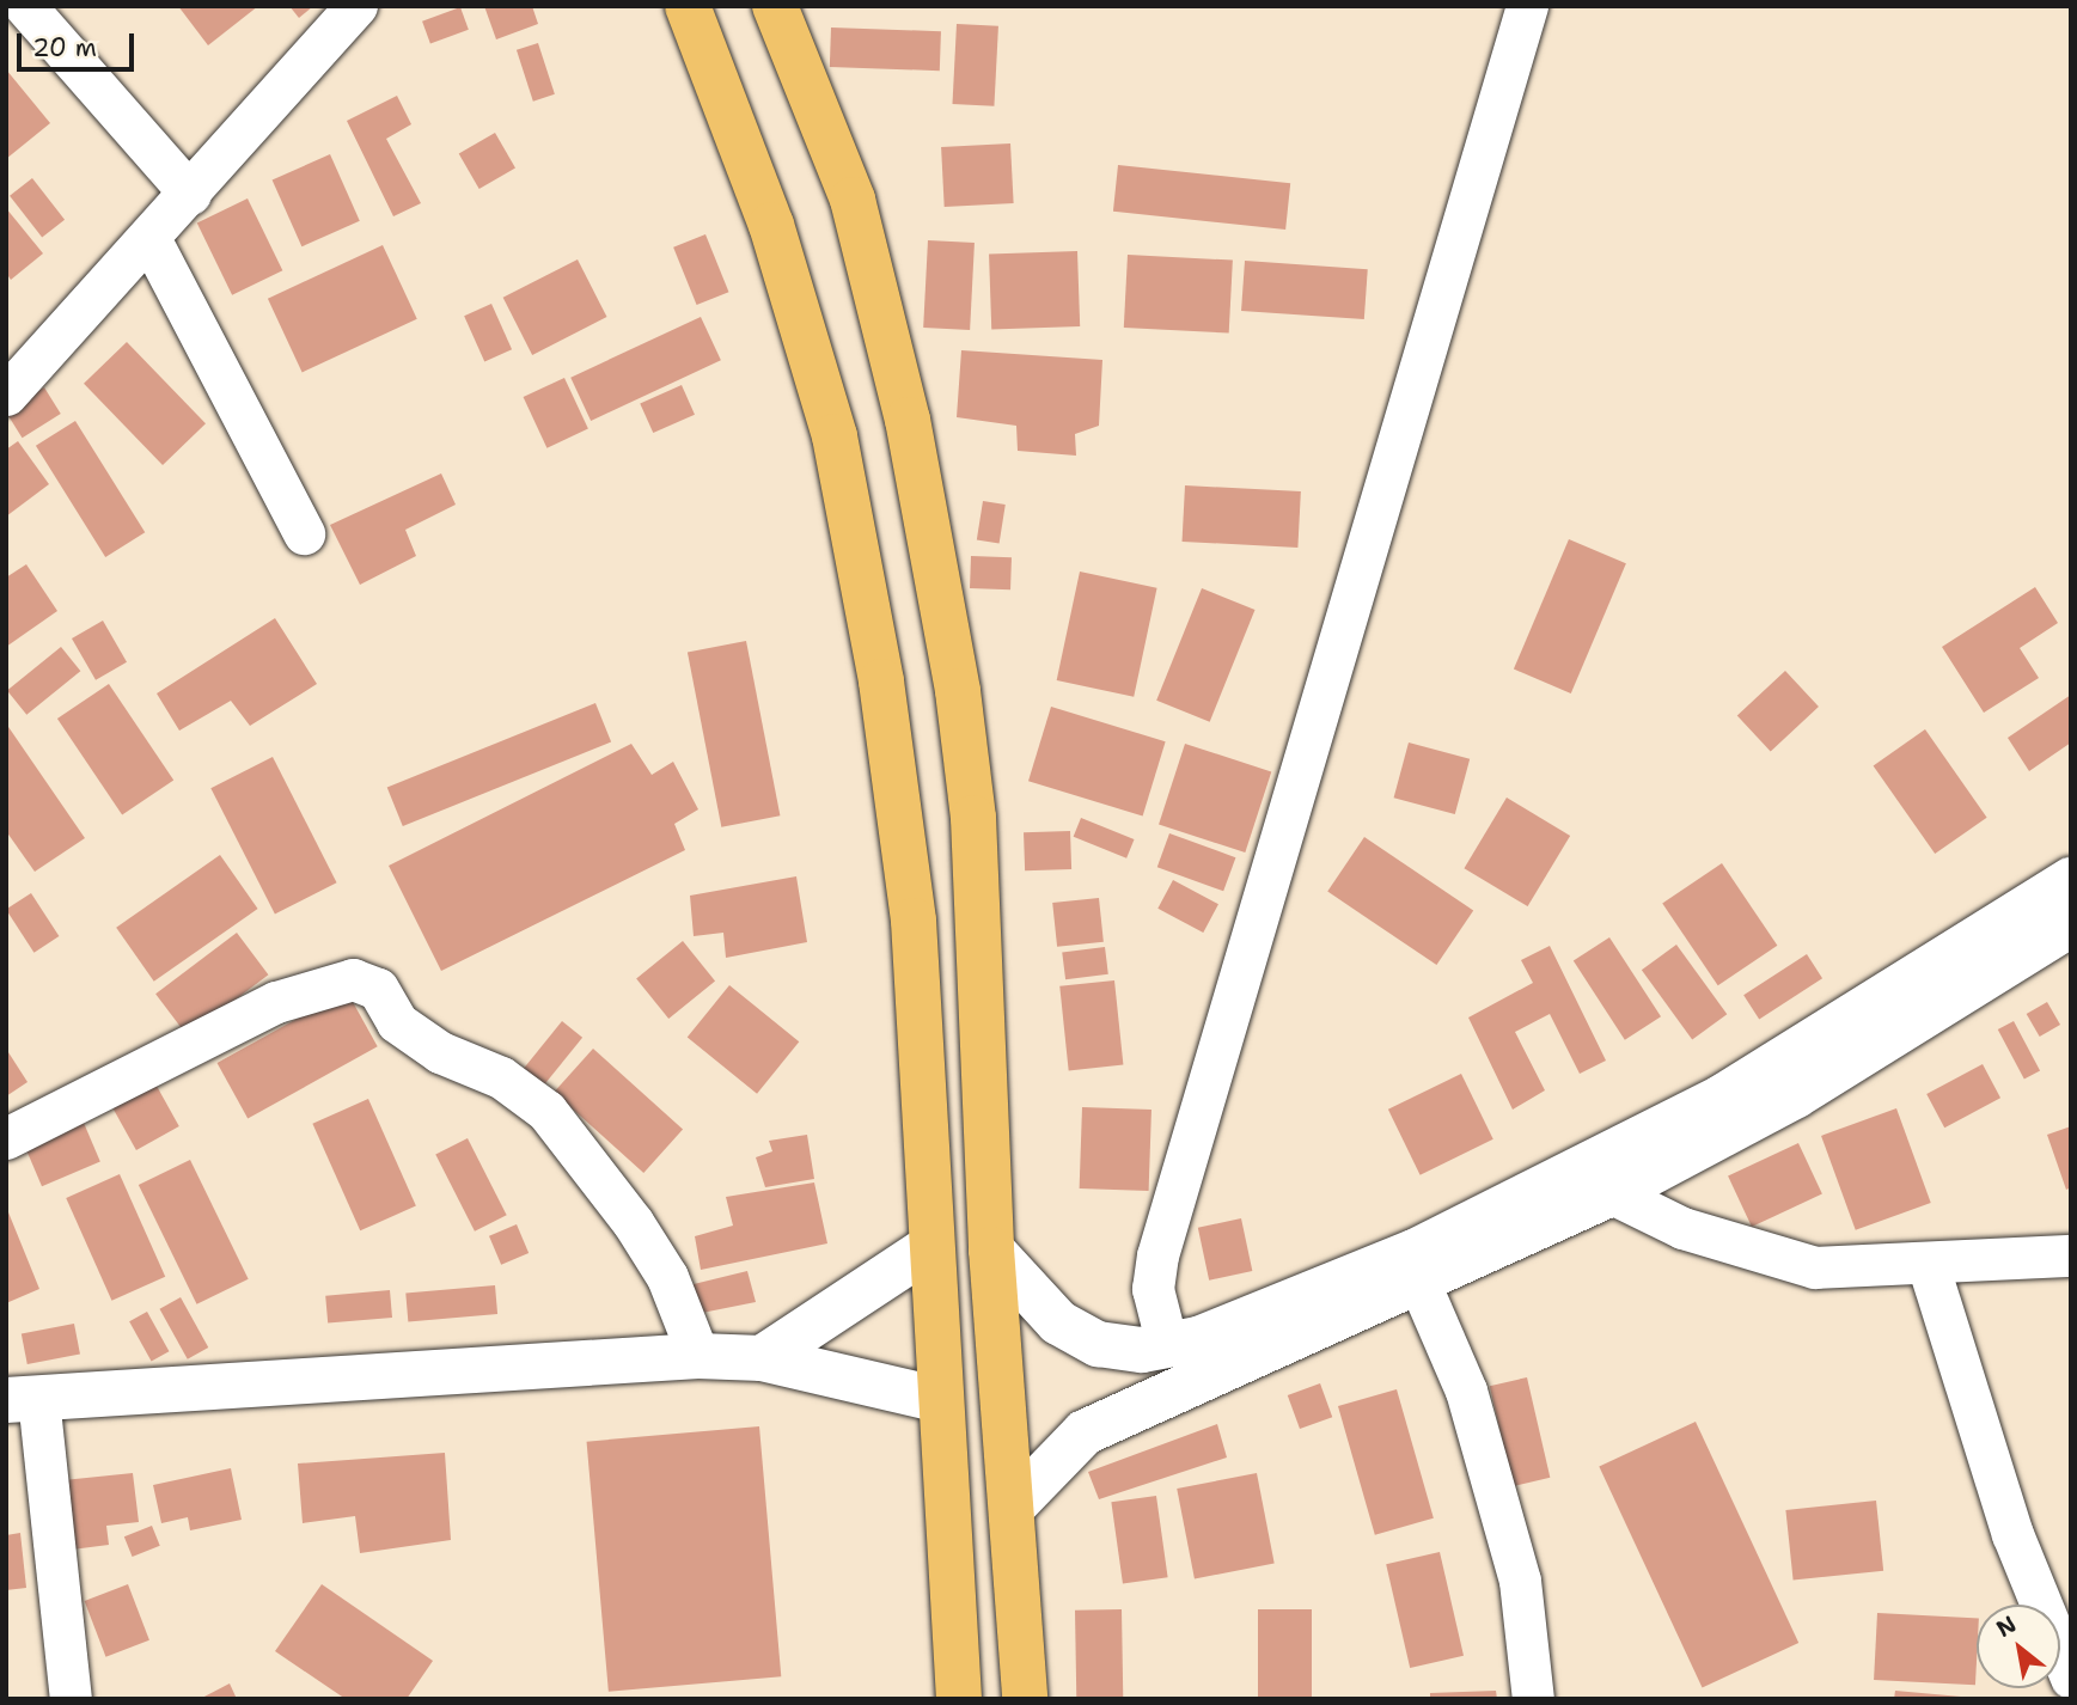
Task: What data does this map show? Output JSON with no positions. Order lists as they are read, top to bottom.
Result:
{
  "scale_bar": "20 m",
  "north": "top left"
}
